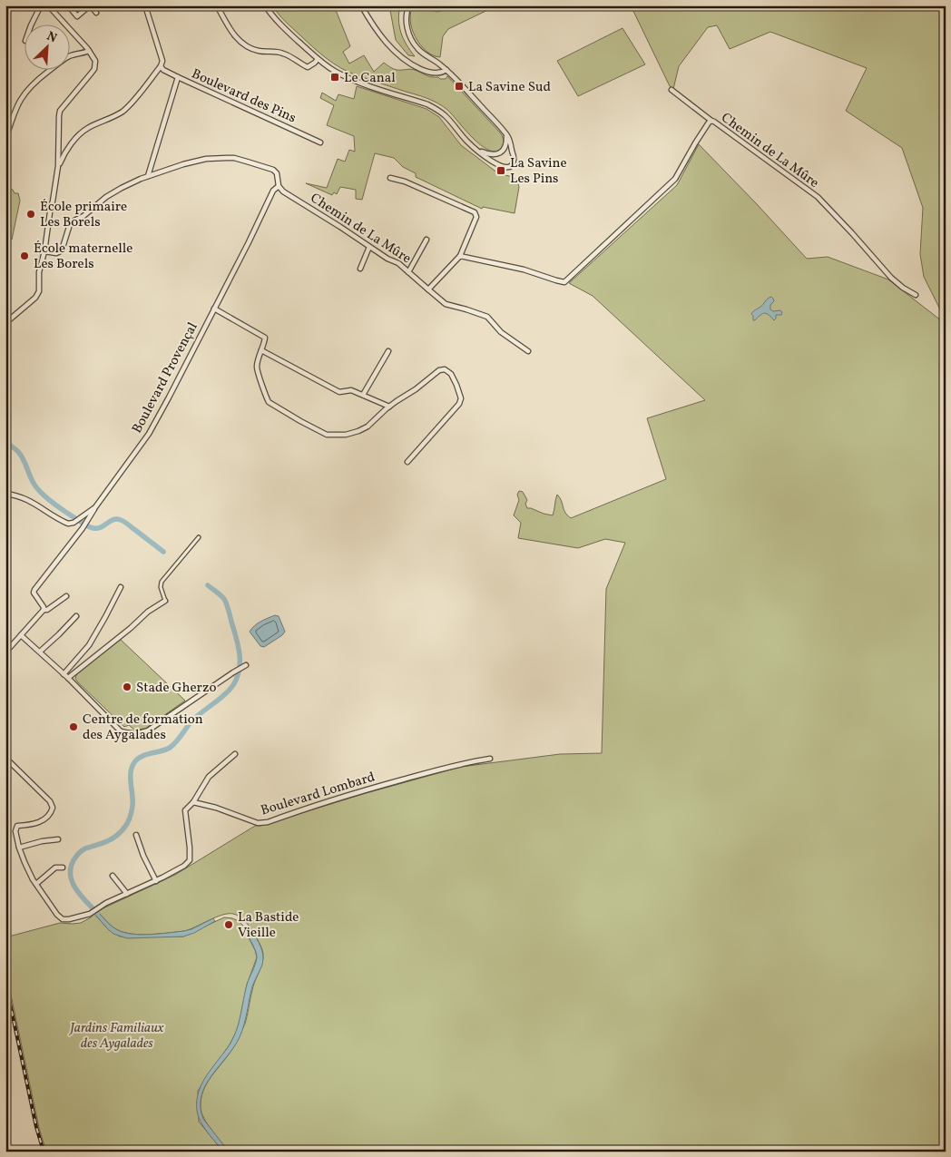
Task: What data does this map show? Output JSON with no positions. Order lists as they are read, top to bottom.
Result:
{
  "streets": {
    "street": [
      "Boulevard des Pins",
      "Chemin de La Mûre",
      "Boulevard Provençal",
      "Boulevard Lombard"
    ]
  },
  "crossings": [
    ["Chemin de La Mûre", "Boulevard Provençal"]
  ],
  "parks": ["Jardins Familiaux des Aygalades"],
  "places": {
    "transit": ["Le Canal", "La Savine Sud", "La Savine Les Pins"],
    "other": [
      "École primaire Les Borels",
      "École maternelle Les Borels",
      "Stade Gherzo",
      "Centre de formation des Aygalades",
      "La Bastide Vieille"
    ]
  },
  "north": "top right"
}
